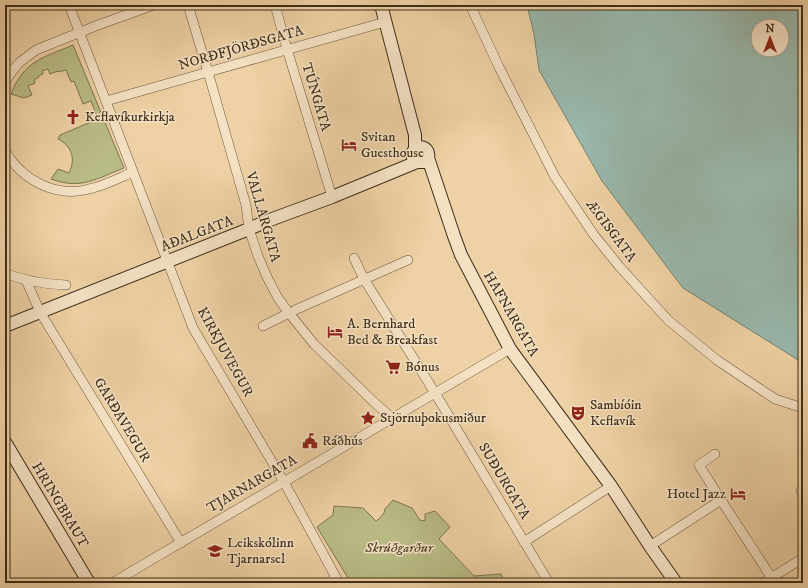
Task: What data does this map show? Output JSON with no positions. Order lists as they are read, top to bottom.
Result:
{
  "streets": {
    "street": [
      "NORÐFJÖRÐSGATA",
      "TÚNGATA",
      "VALLARGATA",
      "ÆGISGATA",
      "AÐALGATA",
      "HAFNARGATA",
      "KIRKJUVEGUR",
      "GARÐAVEGUR",
      "SUÐURGATA",
      "TJARNARGATA",
      "HRINGBRAUT"
    ]
  },
  "crossings": [
    ["NORÐFJÖRÐSGATA", "TÚNGATA"],
    ["NORÐFJÖRÐSGATA", "VALLARGATA"],
    ["NORÐFJÖRÐSGATA", "HAFNARGATA"],
    ["NORÐFJÖRÐSGATA", "KIRKJUVEGUR"],
    ["TÚNGATA", "AÐALGATA"],
    ["VALLARGATA", "AÐALGATA"],
    ["VALLARGATA", "TJARNARGATA"],
    ["AÐALGATA", "HAFNARGATA"],
    ["AÐALGATA", "KIRKJUVEGUR"],
    ["AÐALGATA", "GARÐAVEGUR"],
    ["HAFNARGATA", "TJARNARGATA"],
    ["KIRKJUVEGUR", "TJARNARGATA"],
    ["GARÐAVEGUR", "TJARNARGATA"],
    ["SUÐURGATA", "TJARNARGATA"]
  ],
  "parks": ["Skrúðgarður"],
  "places": {
    "church": ["Keflavíkurkirkja"],
    "hotel": ["Svitan Guesthouse", "A. Bernhard Bed & Breakfast", "Hotel Jazz"],
    "supermarket": ["Bónus"],
    "theatre": ["Sambíóin Keflavík"],
    "place": ["Stjörnuþokusmiður"],
    "public building": ["Ráðhús"],
    "school or university": ["Leikskólinn Tjarnarsel"]
  },
  "north": "top"
}
